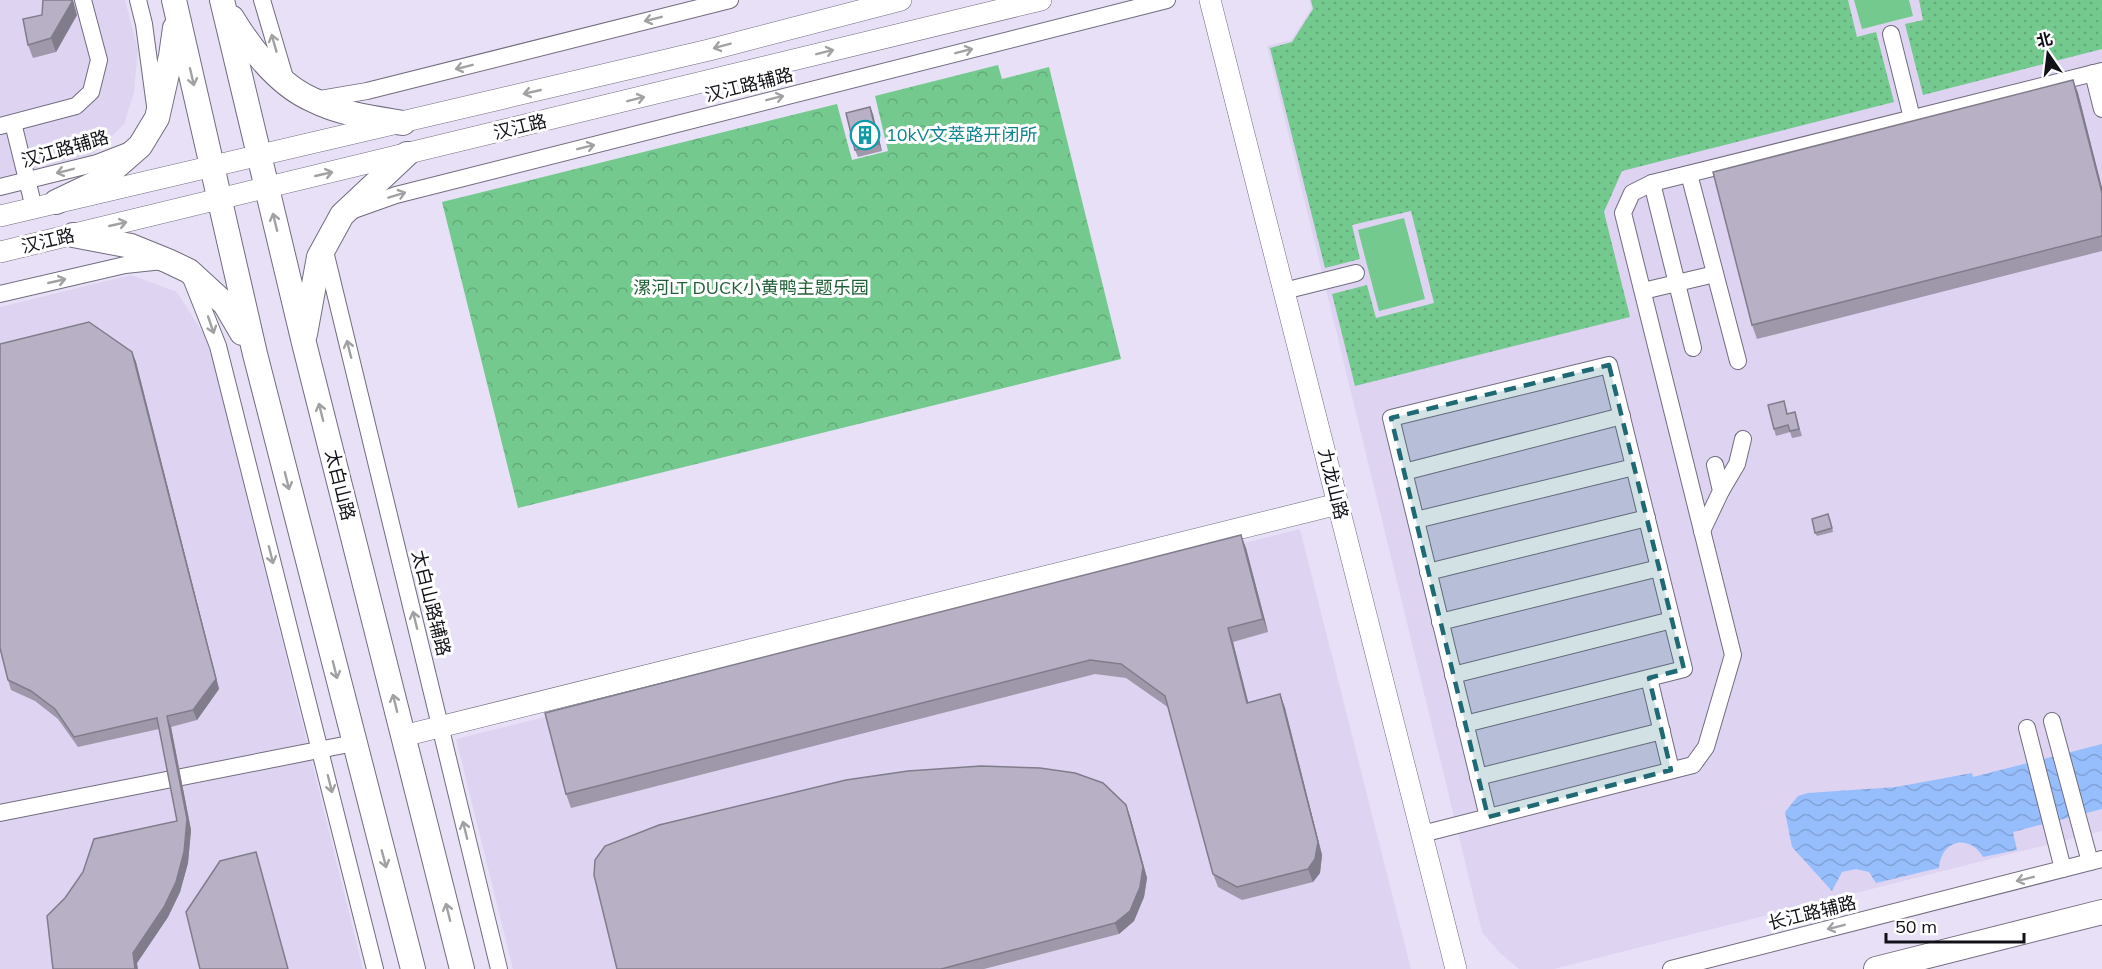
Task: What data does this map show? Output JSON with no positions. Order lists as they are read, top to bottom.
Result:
{
  "streets": {
    "main road": ["太白山路"],
    "street": [
      "汉江路辅路",
      "汉江路",
      "九龙山路",
      "太白山路辅路",
      "长江路辅路"
    ]
  },
  "crossings": [
    ["汉江路", "太白山路"]
  ],
  "one_way": ["长江路辅路"],
  "parks": ["漯河LT DUCK小黄鸭主题乐园"],
  "places": {
    "building": ["10kV文萃路开闭所"]
  },
  "scale_bar": "50 m",
  "north": "top"
}
